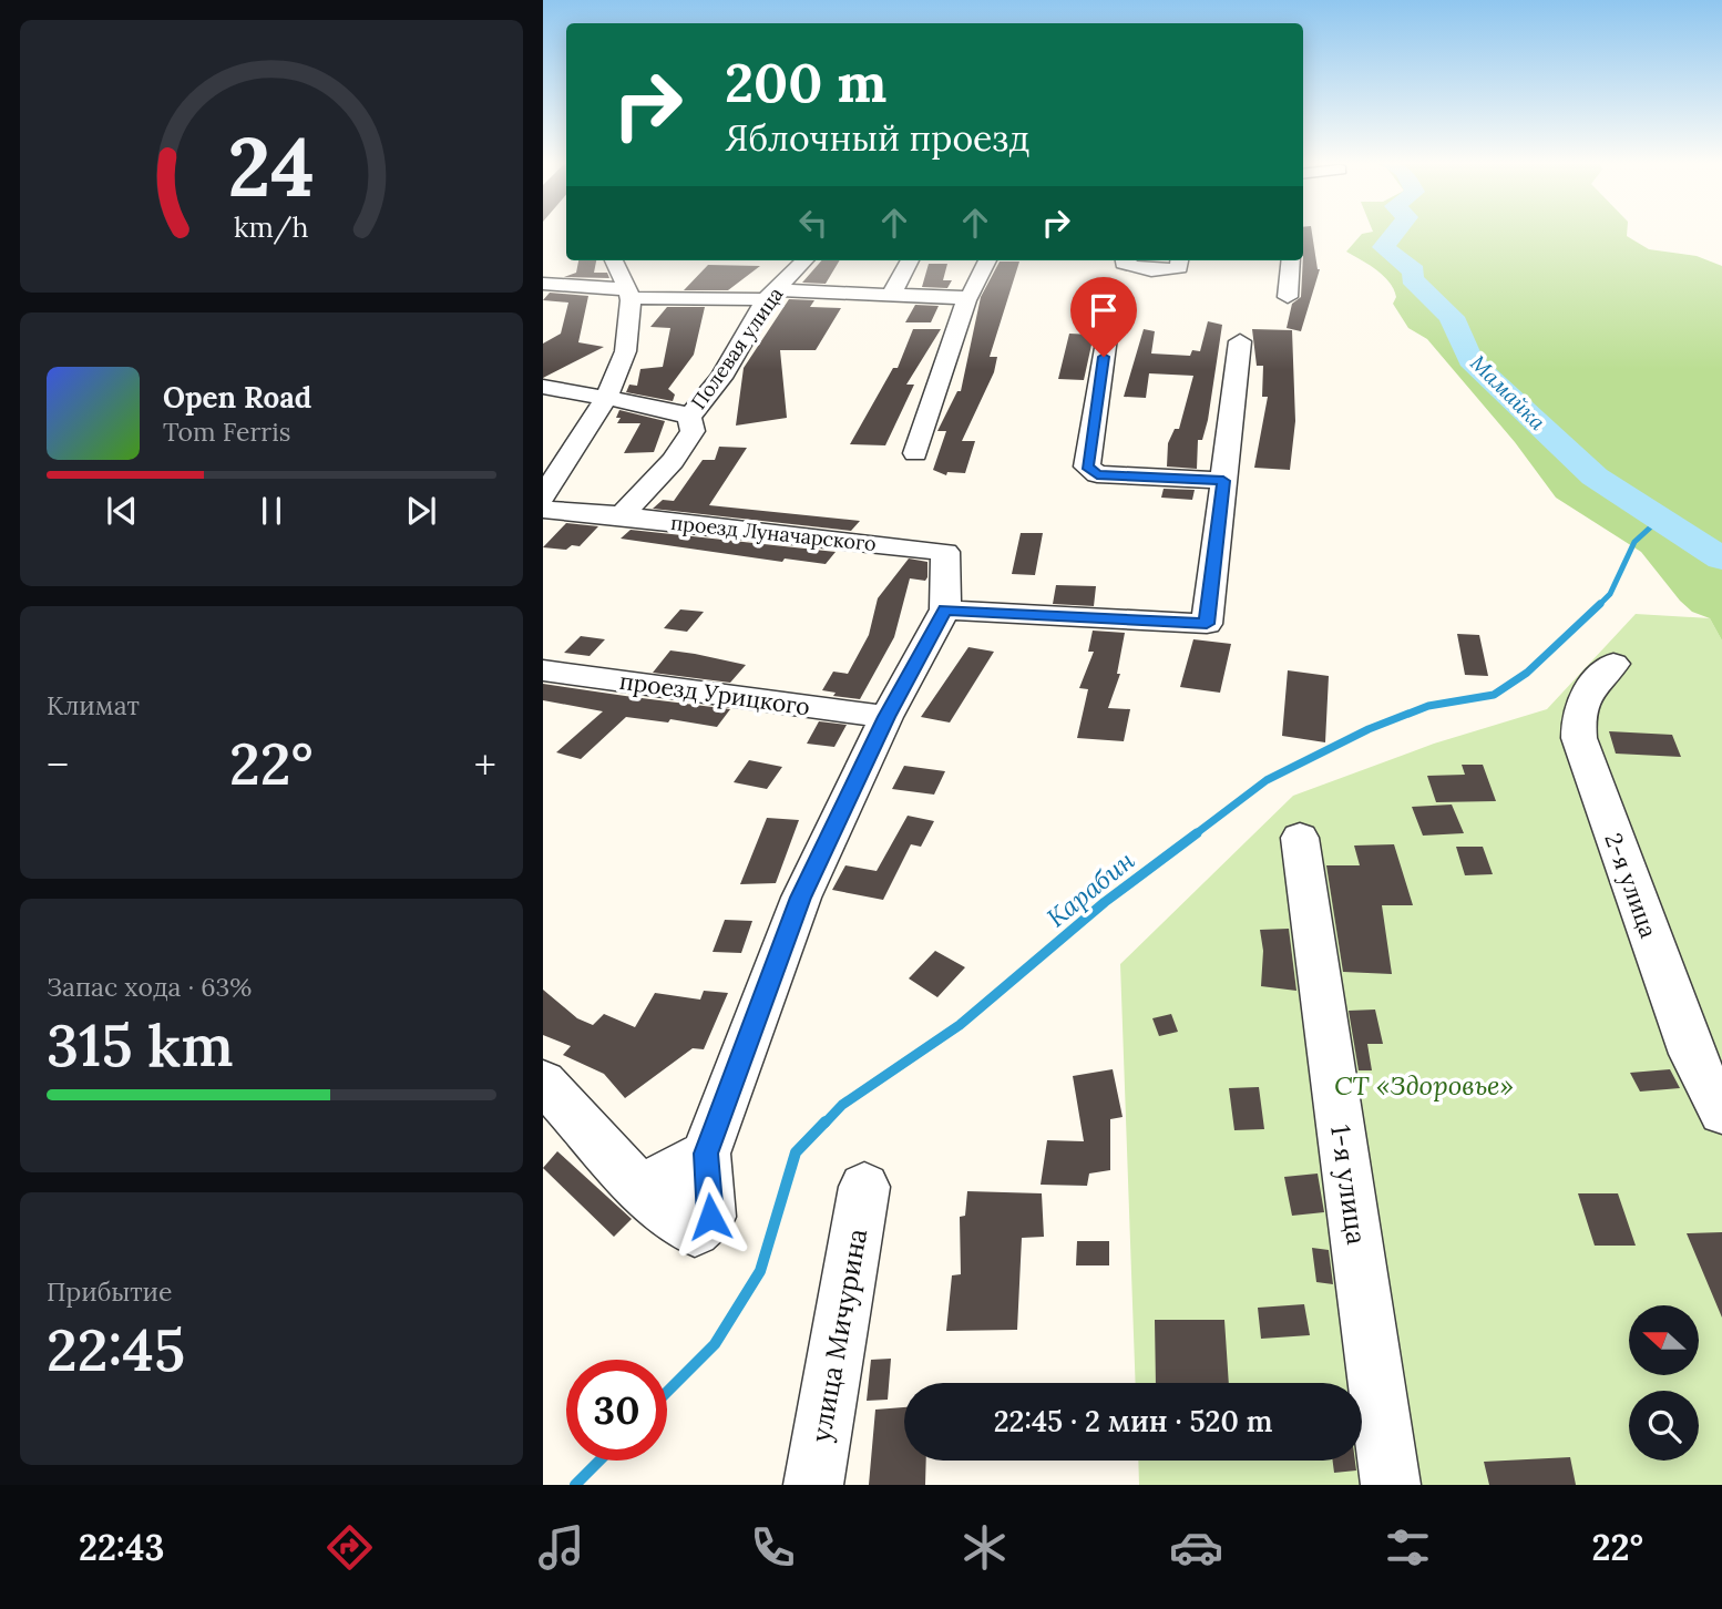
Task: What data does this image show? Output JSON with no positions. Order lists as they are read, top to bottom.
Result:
{
  "streets": {
    "street": [
      "Полевая улица",
      "проезд Луначарского",
      "проезд Урицкого",
      "2-я улица",
      "1-я улица",
      "улица Мичурина"
    ]
  },
  "crossings": [
    ["Полевая улица", "проезд Луначарского"]
  ],
  "water": ["Мамайка", "Карабин"],
  "parks": ["СТ «Здоровье»"],
  "north": "left",
  "page": {
    "turn": ["200 m", "Яблочный проезд"],
    "song": ["Open Road", "Tom Ferris"],
    "tile": [
      "Климат",
      ["Запас хода · 63%", "315 km"],
      ["Прибытие", "22:45"]
    ],
    "heat": ["−", "22°", "+"],
    "limit": "30",
    "trip": "22:45 · 2 мин · 520 m",
    "tabs": ["22:43", "22°"],
    "gauge": ["24", "km/h"]
  }
}
